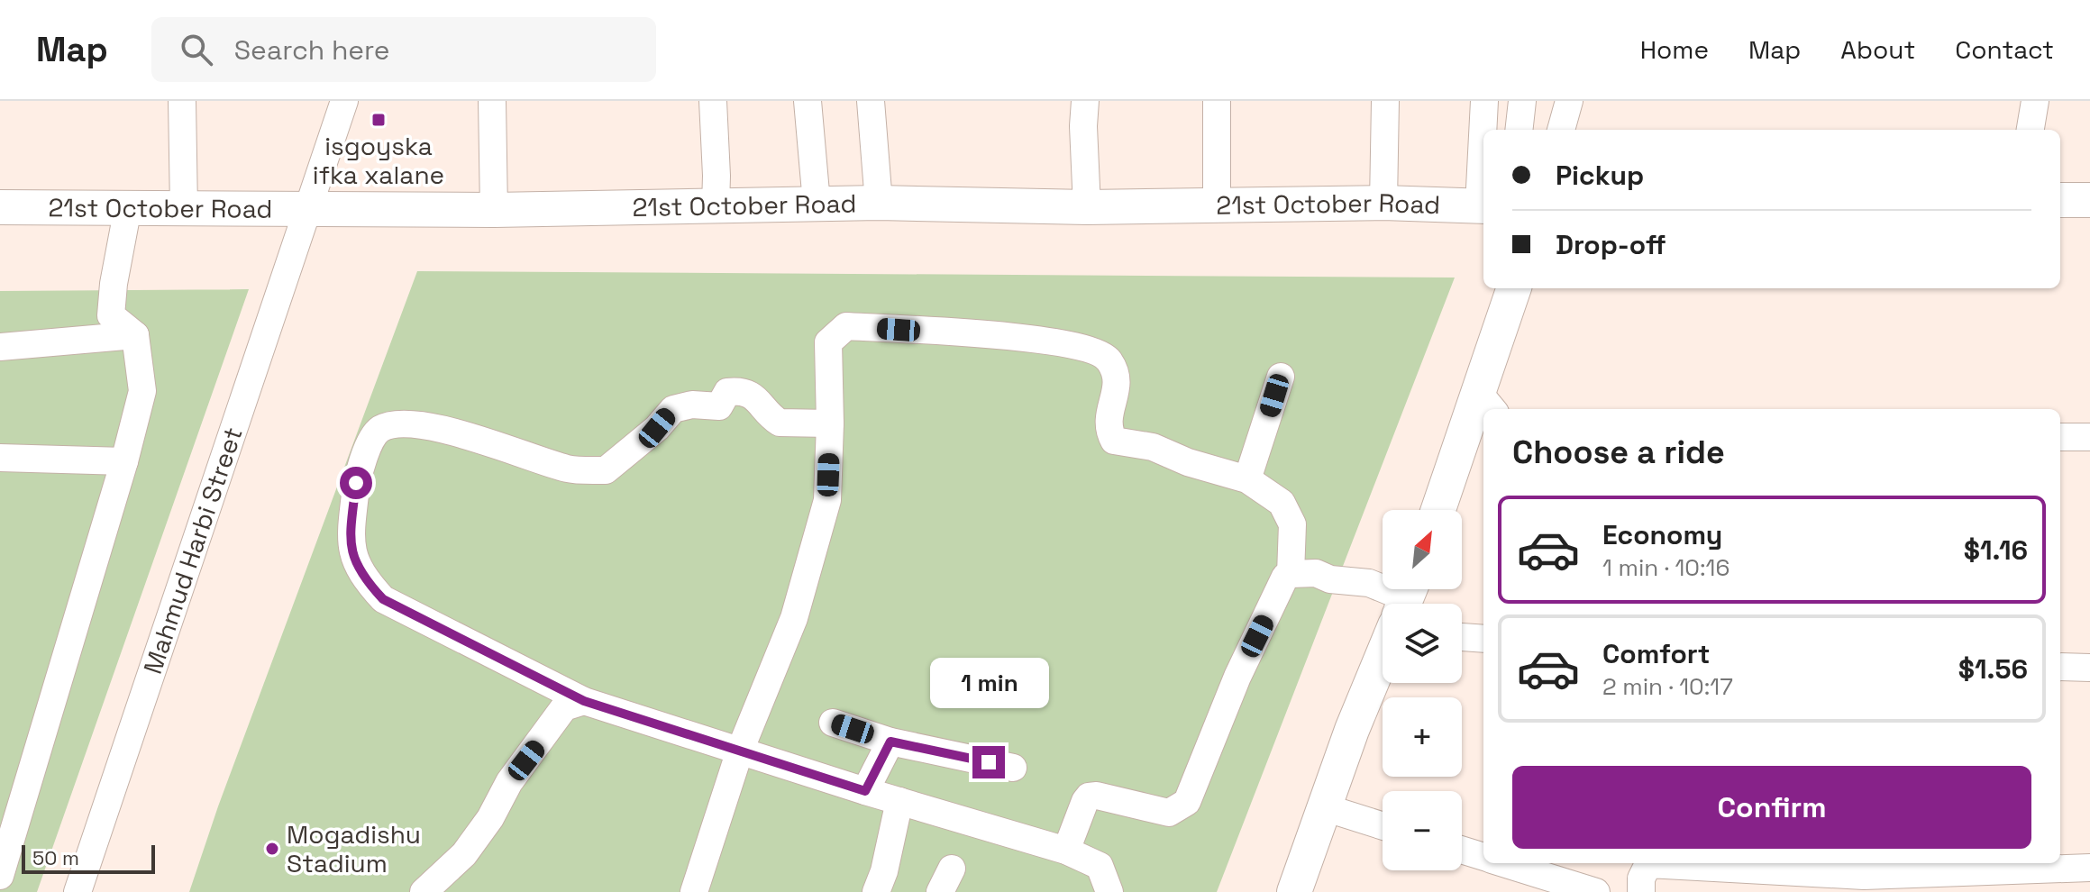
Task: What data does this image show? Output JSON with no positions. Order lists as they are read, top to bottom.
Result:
{
  "streets": {
    "main road": ["21st October Road"],
    "street": ["Mahmud Harbi Street"]
  },
  "crossings": [
    ["21st October Road", "Mahmud Harbi Street"]
  ],
  "places": {
    "transit": ["isgoyska ifka xalane"],
    "other": ["Mogadishu Stadium"]
  },
  "scale_bar": "50 m",
  "north": "top right",
  "page": {
    "header": "Map",
    "search": "Search here",
    "nav": [
      "Home",
      "Map",
      "About",
      "Contact"
    ],
    "banner": ["Pickup", "Drop-off"],
    "heading": "Choose a ride",
    "list": [
      {
        "name": "Economy",
        "note": "1 min · 10:16",
        "value": "$1.16"
      },
      {
        "name": "Comfort",
        "note": "2 min · 10:17",
        "value": "$1.56"
      }
    ],
    "map_buttons": ["+", "−"],
    "bubble": "1 min",
    "buttons": "Confirm",
    "scale": "50 m"
  }
}
